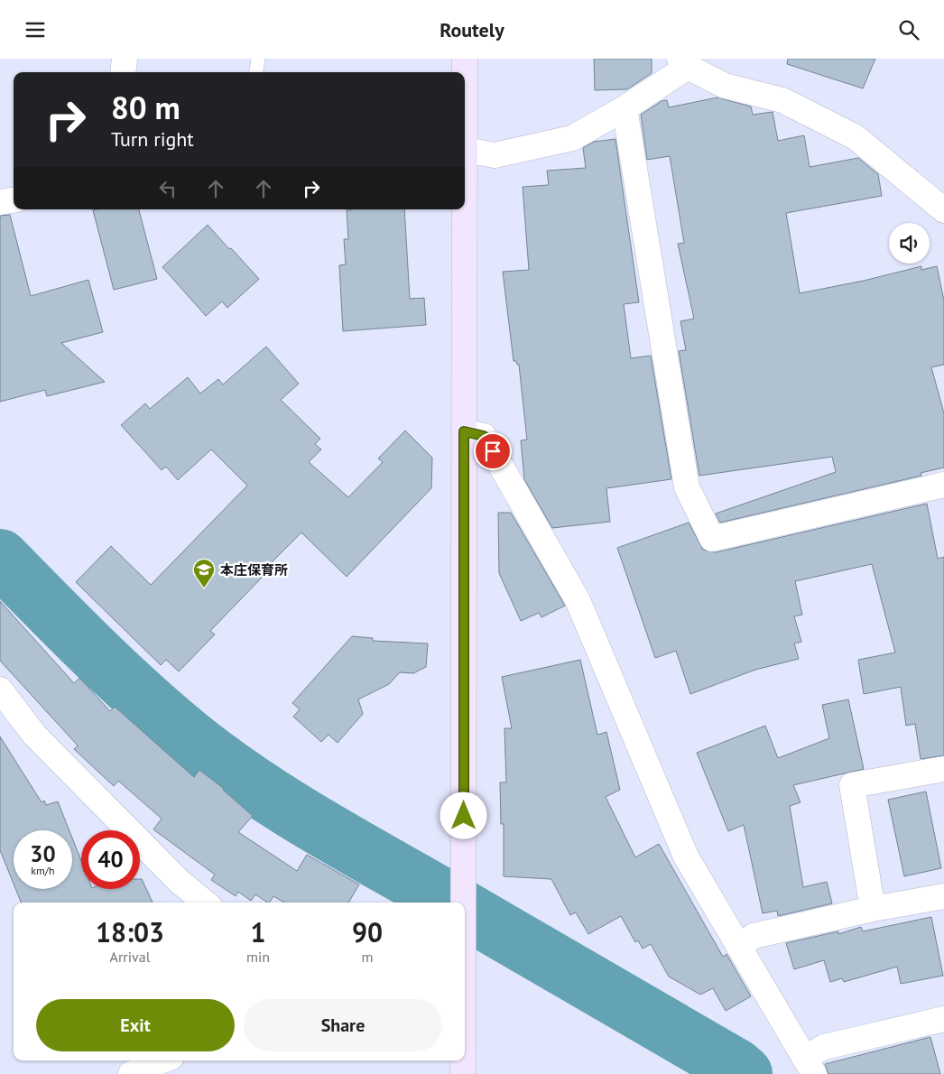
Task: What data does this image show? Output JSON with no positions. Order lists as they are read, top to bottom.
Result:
{
  "places": {
    "school or university": ["本庄保育所"]
  },
  "page": {
    "header": "Routely",
    "turn": ["80 m", "Turn right"],
    "speed": "30 km/h",
    "limit": "40",
    "eta": [
      "18:03",
      "Arrival",
      "1",
      "min",
      "90",
      "m"
    ],
    "buttons": ["Exit", "Share"]
  }
}
